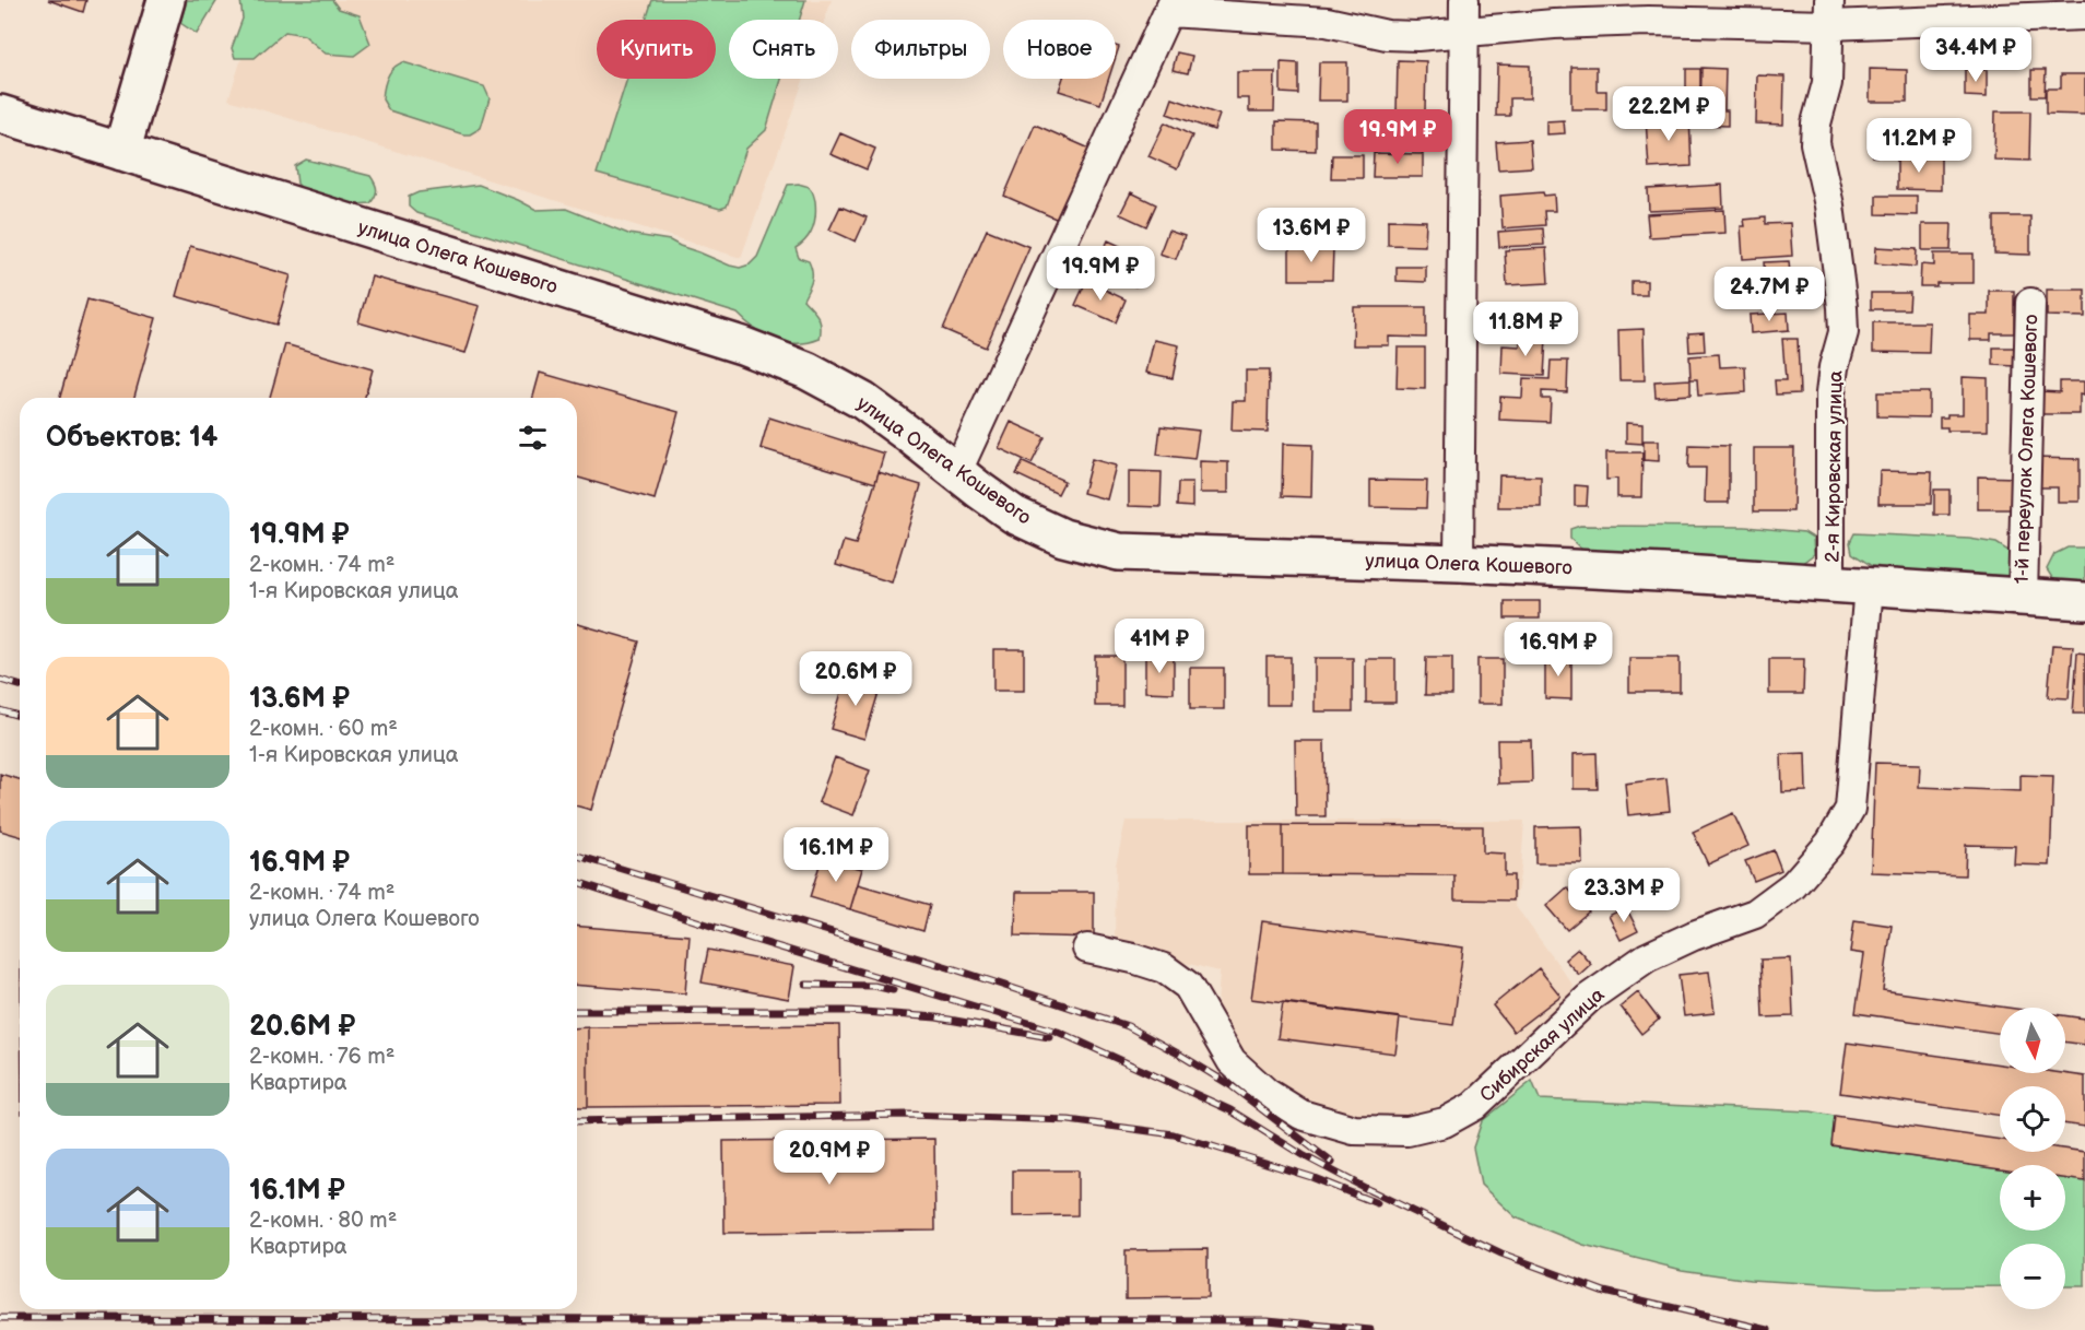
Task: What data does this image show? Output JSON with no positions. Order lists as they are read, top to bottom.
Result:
{
  "streets": {
    "main road": ["улица Олега Кошевого"],
    "street": ["1-й переулок Олега Кошевого", "2-я Кировская улица", "Сибирская улица"]
  },
  "crossings": [
    ["улица Олега Кошевого", "1-й переулок Олега Кошевого"],
    ["улица Олега Кошевого", "2-я Кировская улица"],
    ["улица Олега Кошевого", "Сибирская улица"]
  ],
  "north": "bottom",
  "page": {
    "chip": [
      "Купить",
      "Снять",
      "Фильтры",
      "Новое"
    ],
    "price": [
      "34.4M ₽",
      "22.2M ₽",
      "19.9M ₽",
      "11.2M ₽",
      "13.6M ₽",
      "19.9M ₽",
      "24.7M ₽",
      "11.8M ₽",
      "41M ₽",
      "16.9M ₽",
      "20.6M ₽",
      "16.1M ₽",
      "23.3M ₽",
      "20.9M ₽"
    ],
    "heading": "Объектов: 14",
    "list": [
      {
        "name": "19.9M ₽",
        "note": "2-комн. · 74 m² · 1-я Кировская улица"
      },
      {
        "name": "13.6M ₽",
        "note": "2-комн. · 60 m² · 1-я Кировская улица"
      },
      {
        "name": "16.9M ₽",
        "note": "2-комн. · 74 m² · улица Олега Кошевого"
      },
      {
        "name": "20.6M ₽",
        "note": "2-комн. · 76 m² · Квартира"
      },
      {
        "name": "16.1M ₽",
        "note": "2-комн. · 80 m² · Квартира"
      }
    ],
    "map_buttons": ["+", "−"]
  }
}
